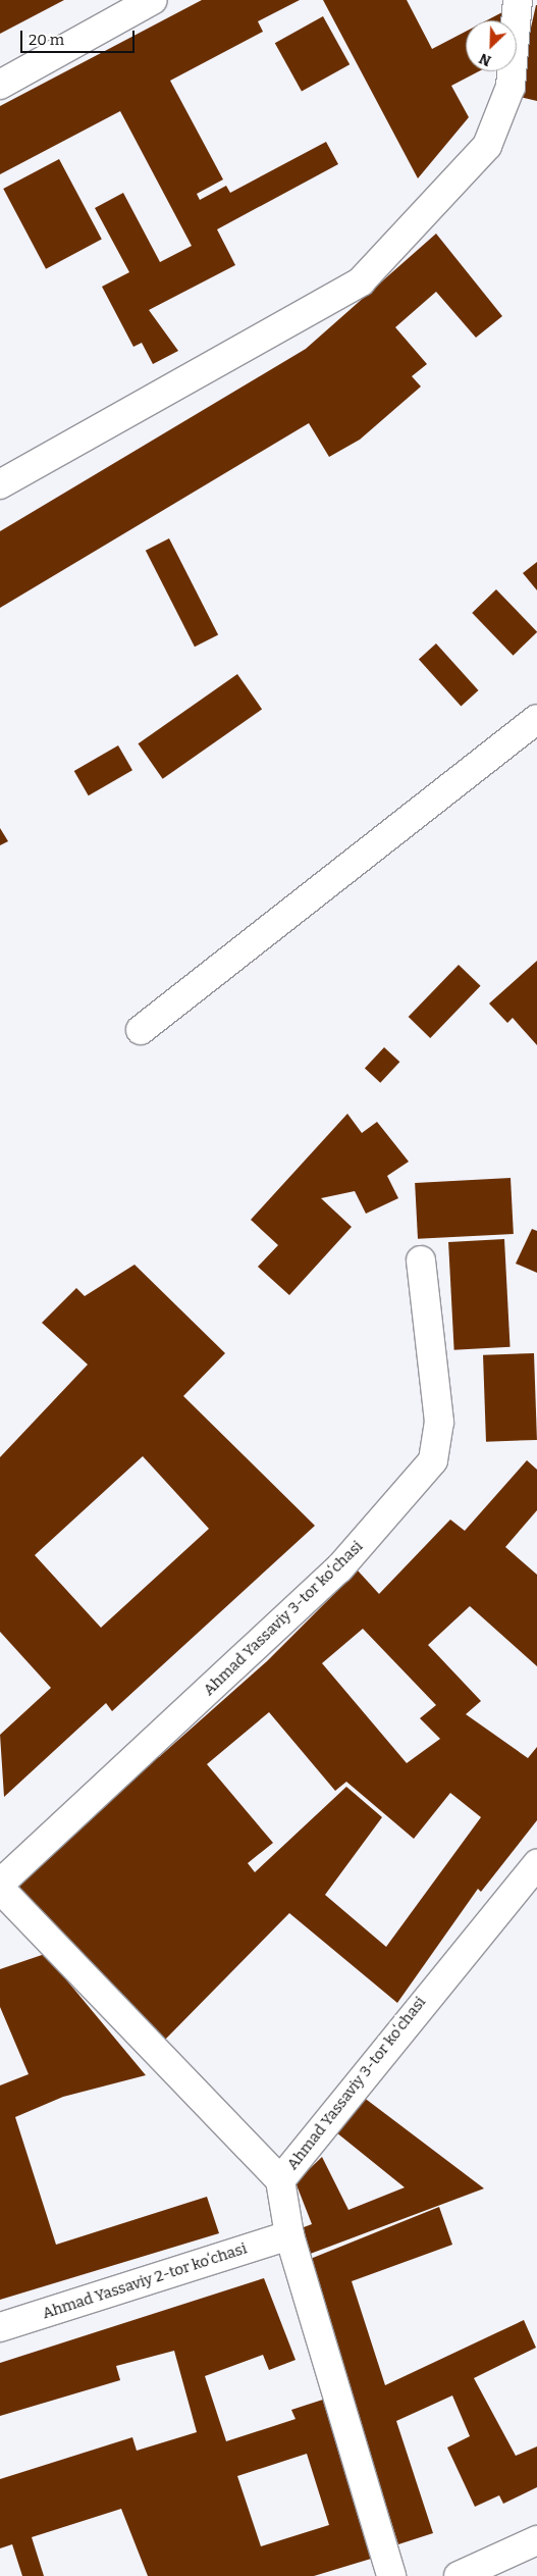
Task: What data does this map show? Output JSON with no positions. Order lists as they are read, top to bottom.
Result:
{
  "streets": {
    "street": ["Ahmad Yassaviy 3-tor koʻchasi", "Ahmad Yassaviy 2-tor koʻchasi"]
  },
  "scale_bar": "20 m",
  "north": "bottom left"
}
